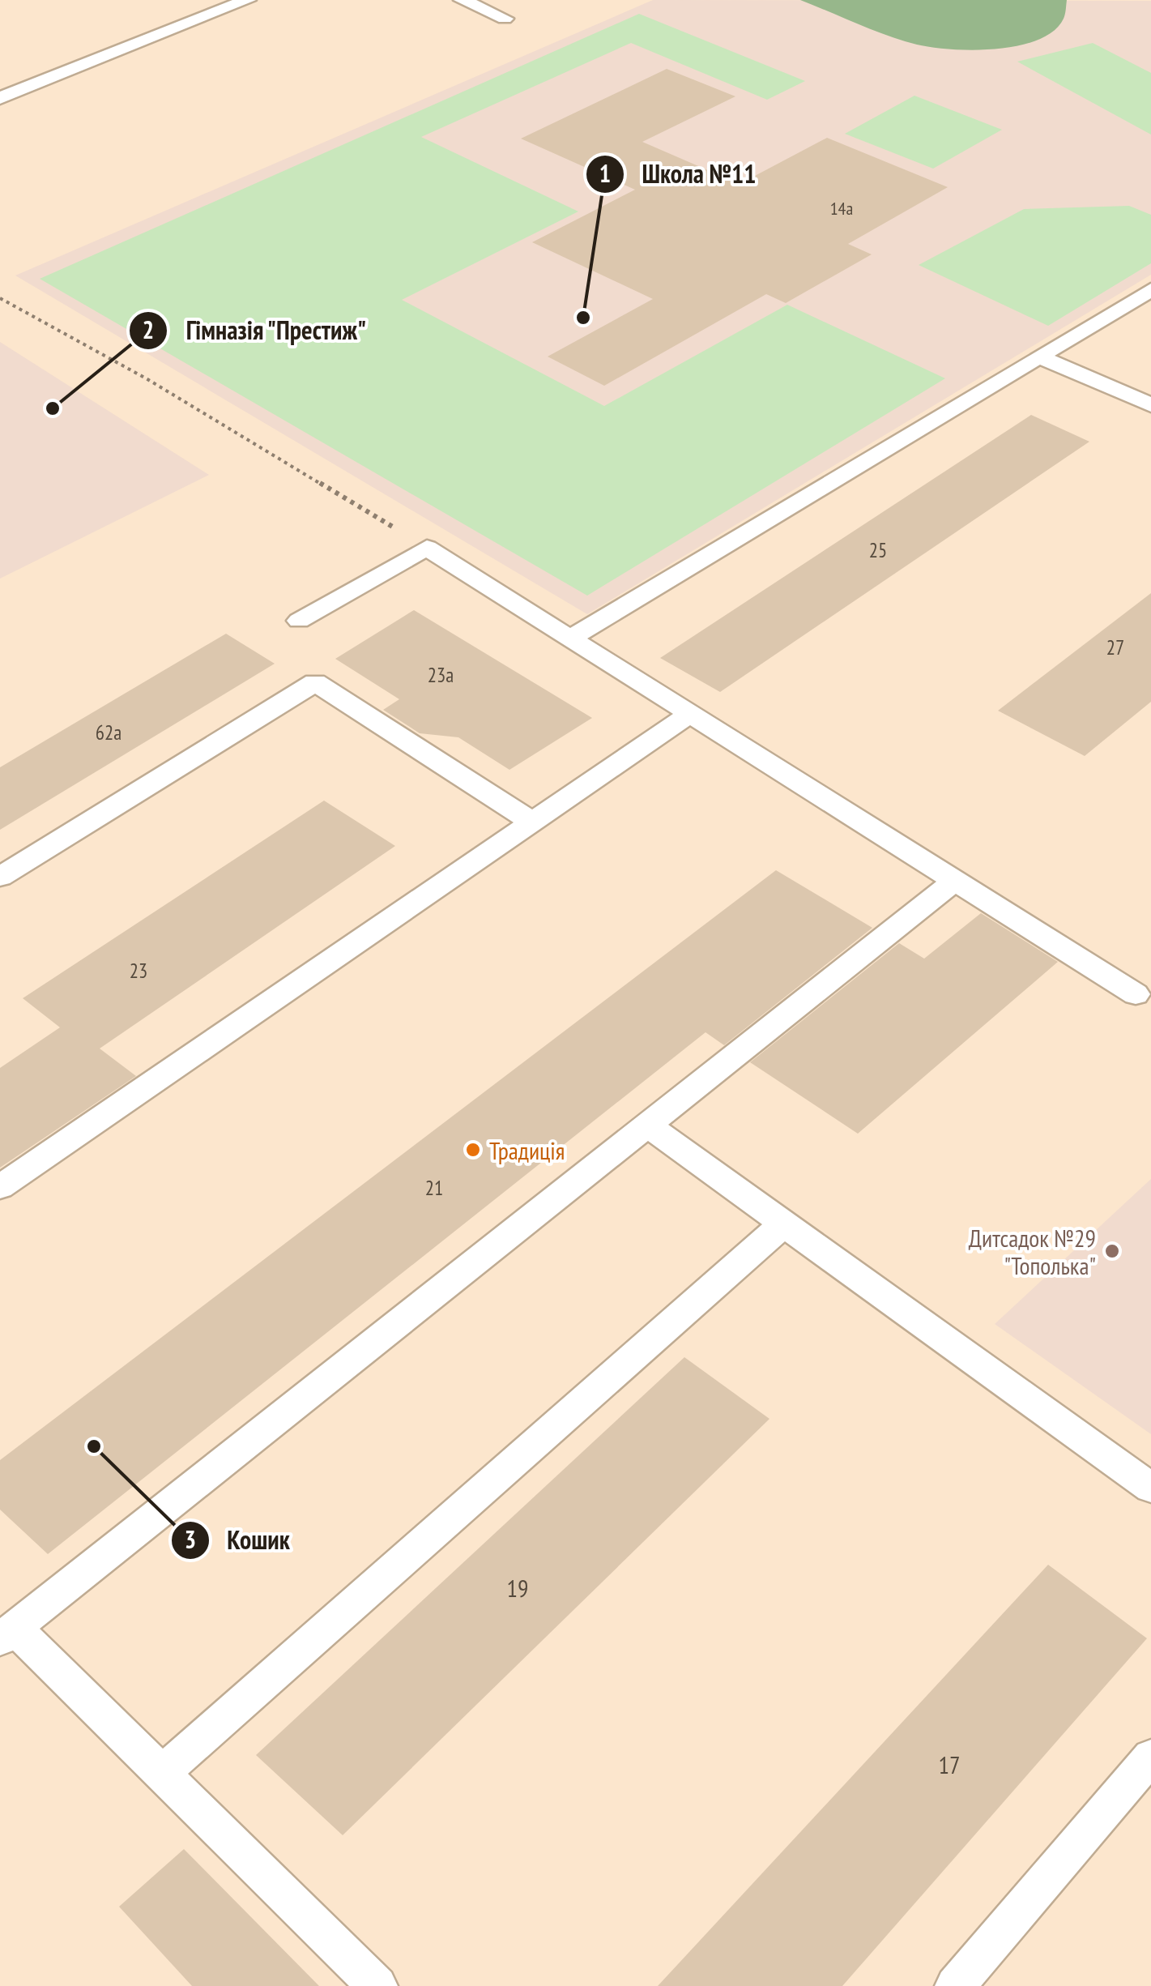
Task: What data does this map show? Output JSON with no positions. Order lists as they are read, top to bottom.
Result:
{
  "places": [
    "Школа №11",
    "Гімназія \"Престиж\"",
    "Традиція",
    "Дитсадок №29 \"Тополька\"",
    "Кошик"
  ],
  "house_numbers": [
    "14а",
    "25",
    "27",
    "23а",
    "62а",
    "23",
    "21",
    "19",
    "17"
  ]
}
